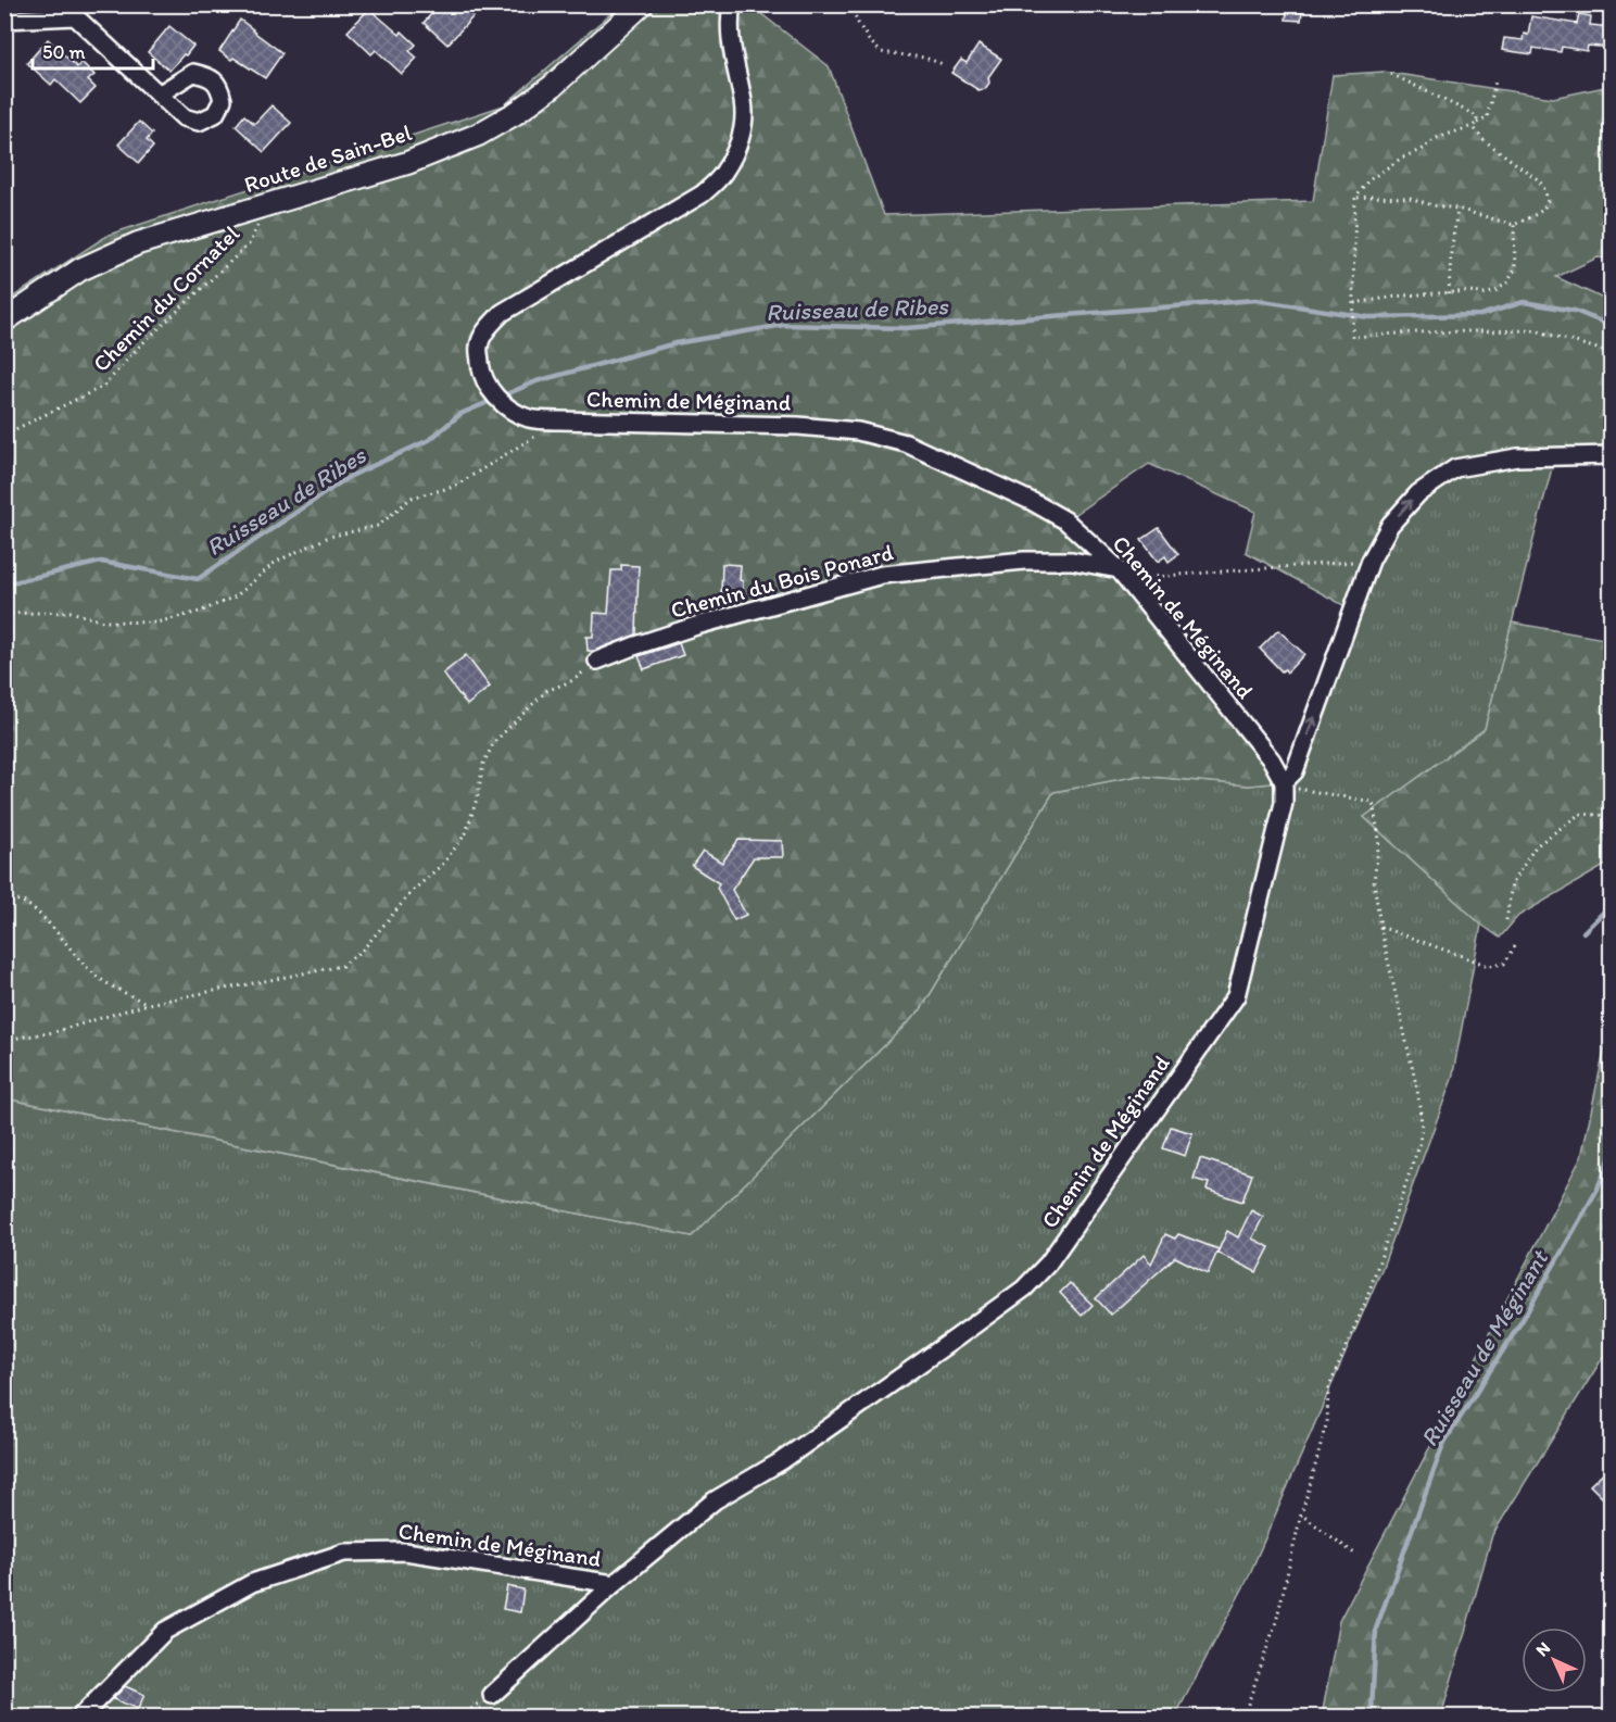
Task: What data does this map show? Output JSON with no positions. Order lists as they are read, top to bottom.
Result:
{
  "streets": {
    "main road": ["Route de Sain-Bel"],
    "street": ["Chemin de Méginand", "Chemin du Bois Ponard"],
    "path": ["Chemin du Cornatel"]
  },
  "crossings": [
    ["Route de Sain-Bel", "Chemin du Cornatel"],
    ["Chemin de Méginand", "Chemin du Bois Ponard"]
  ],
  "water": ["Ruisseau de Ribes", "Ruisseau de Méginant"],
  "scale_bar": "50 m",
  "north": "top left"
}
